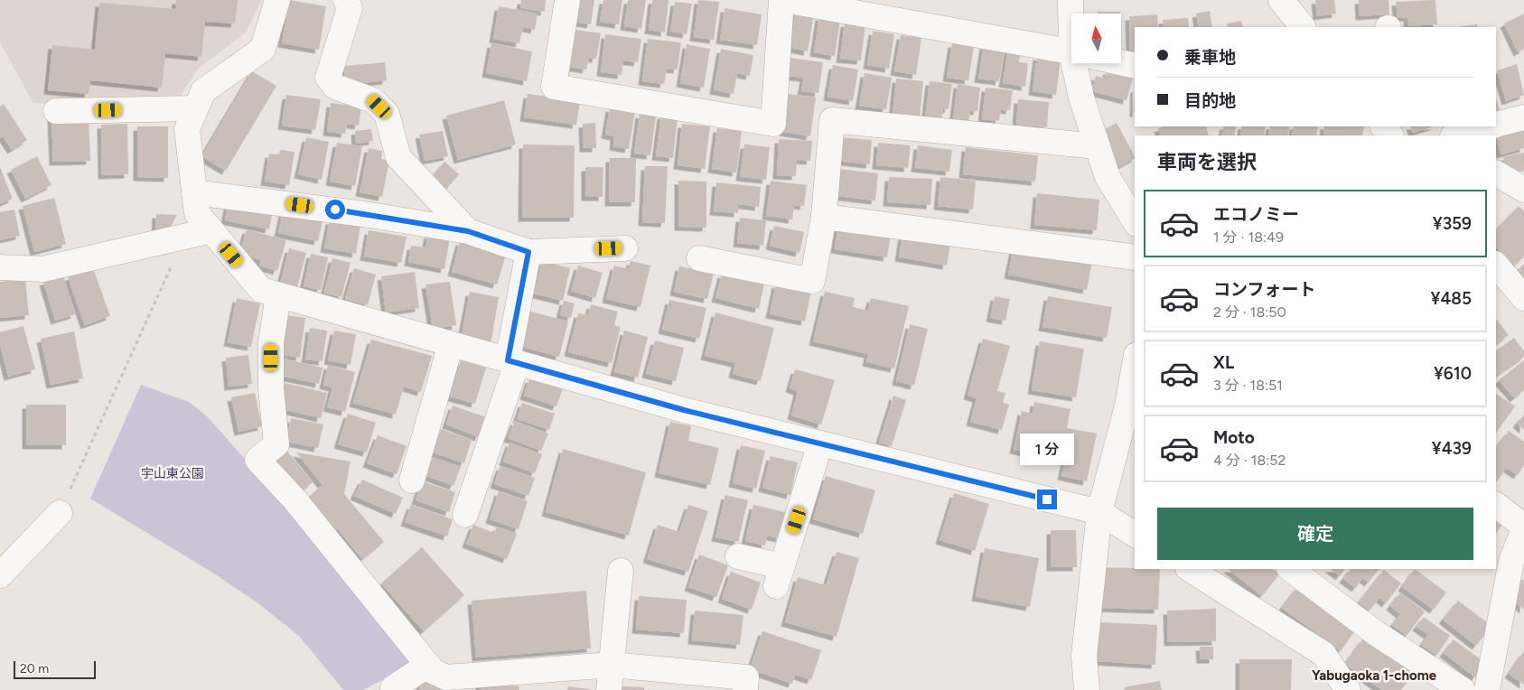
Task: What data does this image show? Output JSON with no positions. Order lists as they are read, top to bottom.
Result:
{
  "districts": ["Yabugaoka 1-chome"],
  "parks": ["宇山東公園"],
  "scale_bar": "20 m",
  "north": "top",
  "page": {
    "banner": ["乗車地", "目的地"],
    "heading": "車両を選択",
    "list": [
      {
        "name": "エコノミー",
        "note": "1 分 · 18:49",
        "value": "¥359"
      },
      {
        "name": "コンフォート",
        "note": "2 分 · 18:50",
        "value": "¥485"
      },
      {
        "name": "XL",
        "note": "3 分 · 18:51",
        "value": "¥610"
      },
      {
        "name": "Moto",
        "note": "4 分 · 18:52",
        "value": "¥439"
      }
    ],
    "bubble": "1 分",
    "buttons": "確定",
    "scale": "20 m"
  }
}
